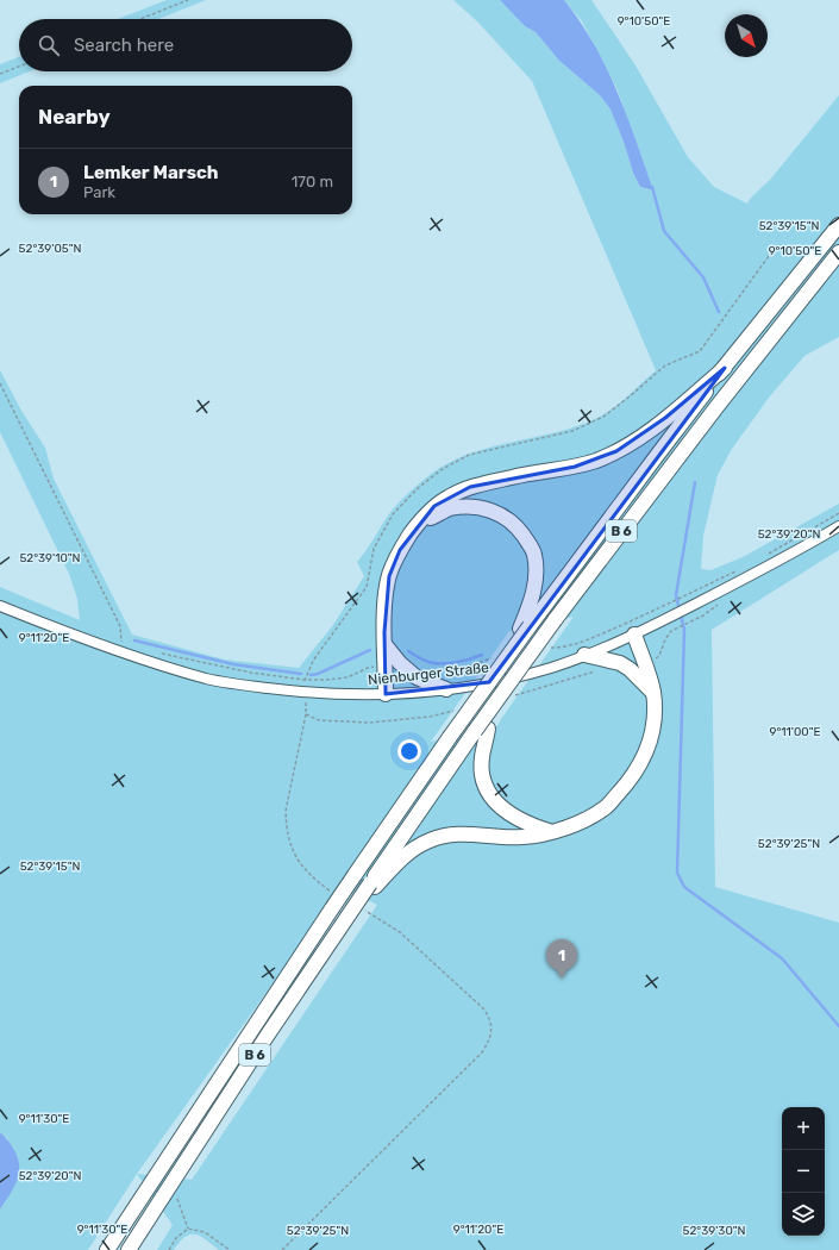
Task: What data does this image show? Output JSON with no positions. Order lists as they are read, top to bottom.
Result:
{
  "streets": {
    "highway": ["B 6"],
    "street": ["Nienburger Straße"]
  },
  "north": "bottom right",
  "page": {
    "search": "Search here",
    "heading": "Nearby",
    "list": [
      {
        "mark": "1",
        "name": "Lemker Marsch",
        "note": "Park",
        "value": "170 m"
      }
    ],
    "pins": "1",
    "map_buttons": ["+", "−"]
  },
  "coordinates": [
    "9°10'50\"E",
    "52°39'15\"N",
    "52°39'05\"N",
    "52°39'20\"N",
    "52°39'10\"N",
    "9°11'20\"E",
    "9°11'00\"E",
    "52°39'25\"N",
    "9°11'30\"E",
    "52°39'30\"N"
  ]
}
